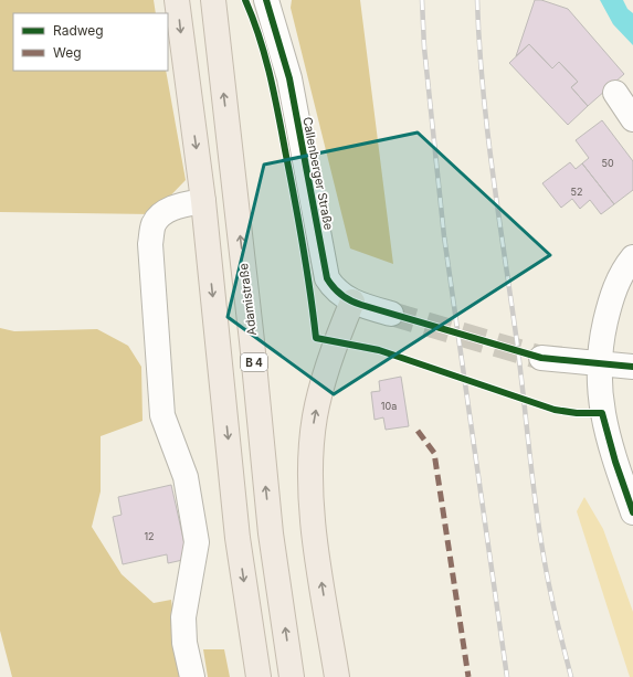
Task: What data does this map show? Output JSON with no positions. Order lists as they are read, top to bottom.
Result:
{
  "streets": {
    "highway": ["Adamistraße", "B 4"],
    "street": ["Callenberger Straße"]
  },
  "house_numbers": [
    "50",
    "52",
    "10a",
    "12"
  ],
  "legend": ["Radweg", "Weg"]
}
